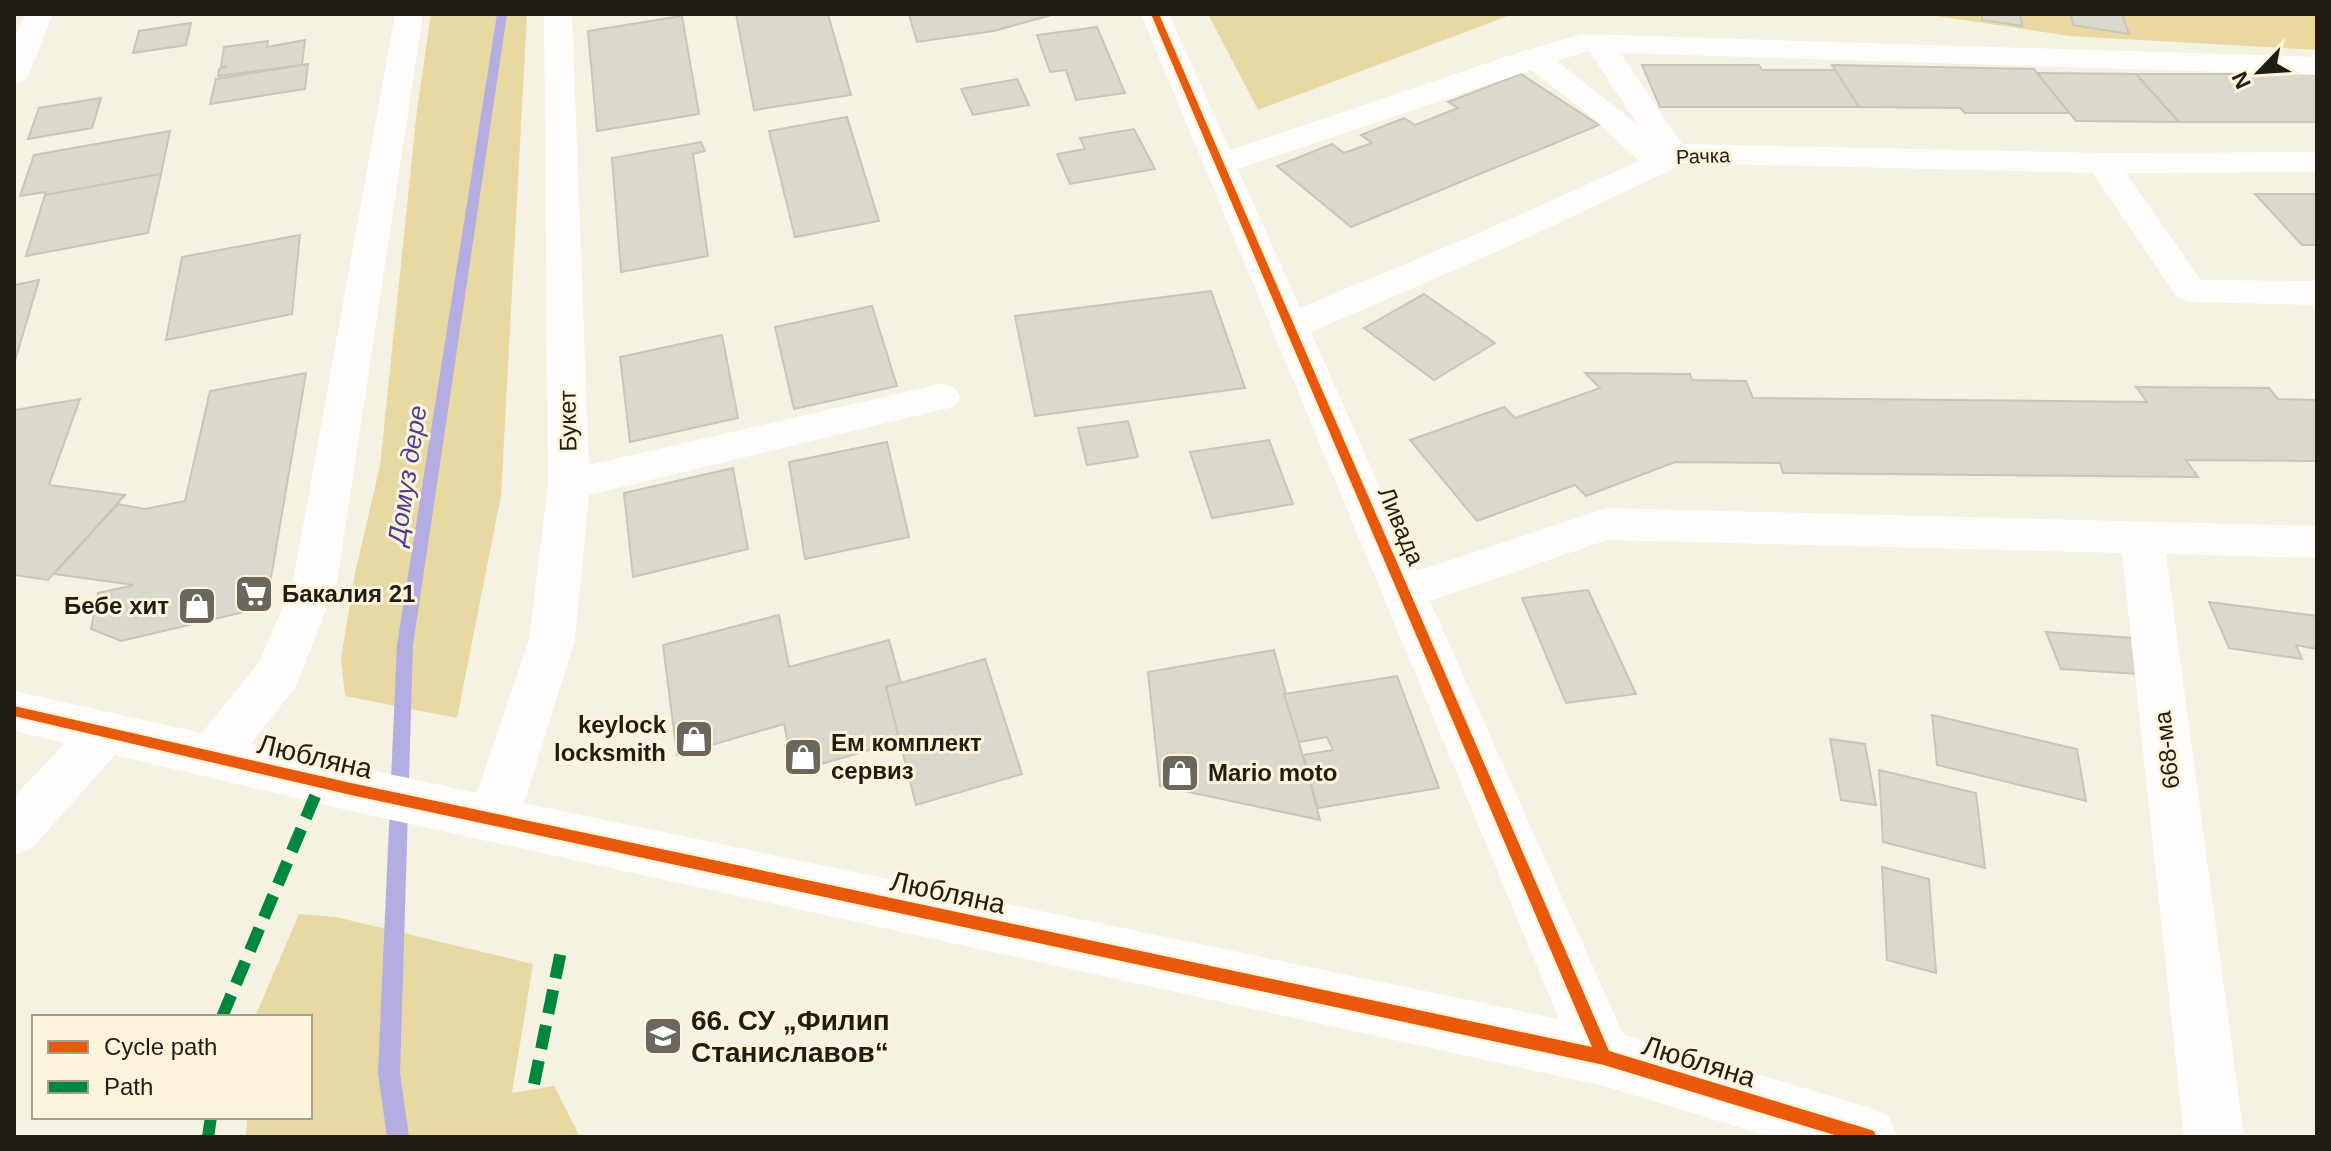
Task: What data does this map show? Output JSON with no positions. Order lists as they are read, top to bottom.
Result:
{
  "streets": {
    "street": [
      "Рачка",
      "Букет",
      "Ливада",
      "668-ма",
      "Любляна"
    ]
  },
  "crossings": [
    ["Рачка", "Ливада"],
    ["Букет", "Любляна"],
    ["Ливада", "Любляна"]
  ],
  "water": ["Домуз дере"],
  "places": {
    "supermarket": ["Бакалия 21"],
    "shop": [
      "Бебе хит",
      "keylock locksmith",
      "Ем комплект сервиз",
      "Mario moto"
    ],
    "school or university": ["66. СУ „Филип Станиславов“"]
  },
  "legend": ["Cycle path", "Path"],
  "north": "bottom left"
}
